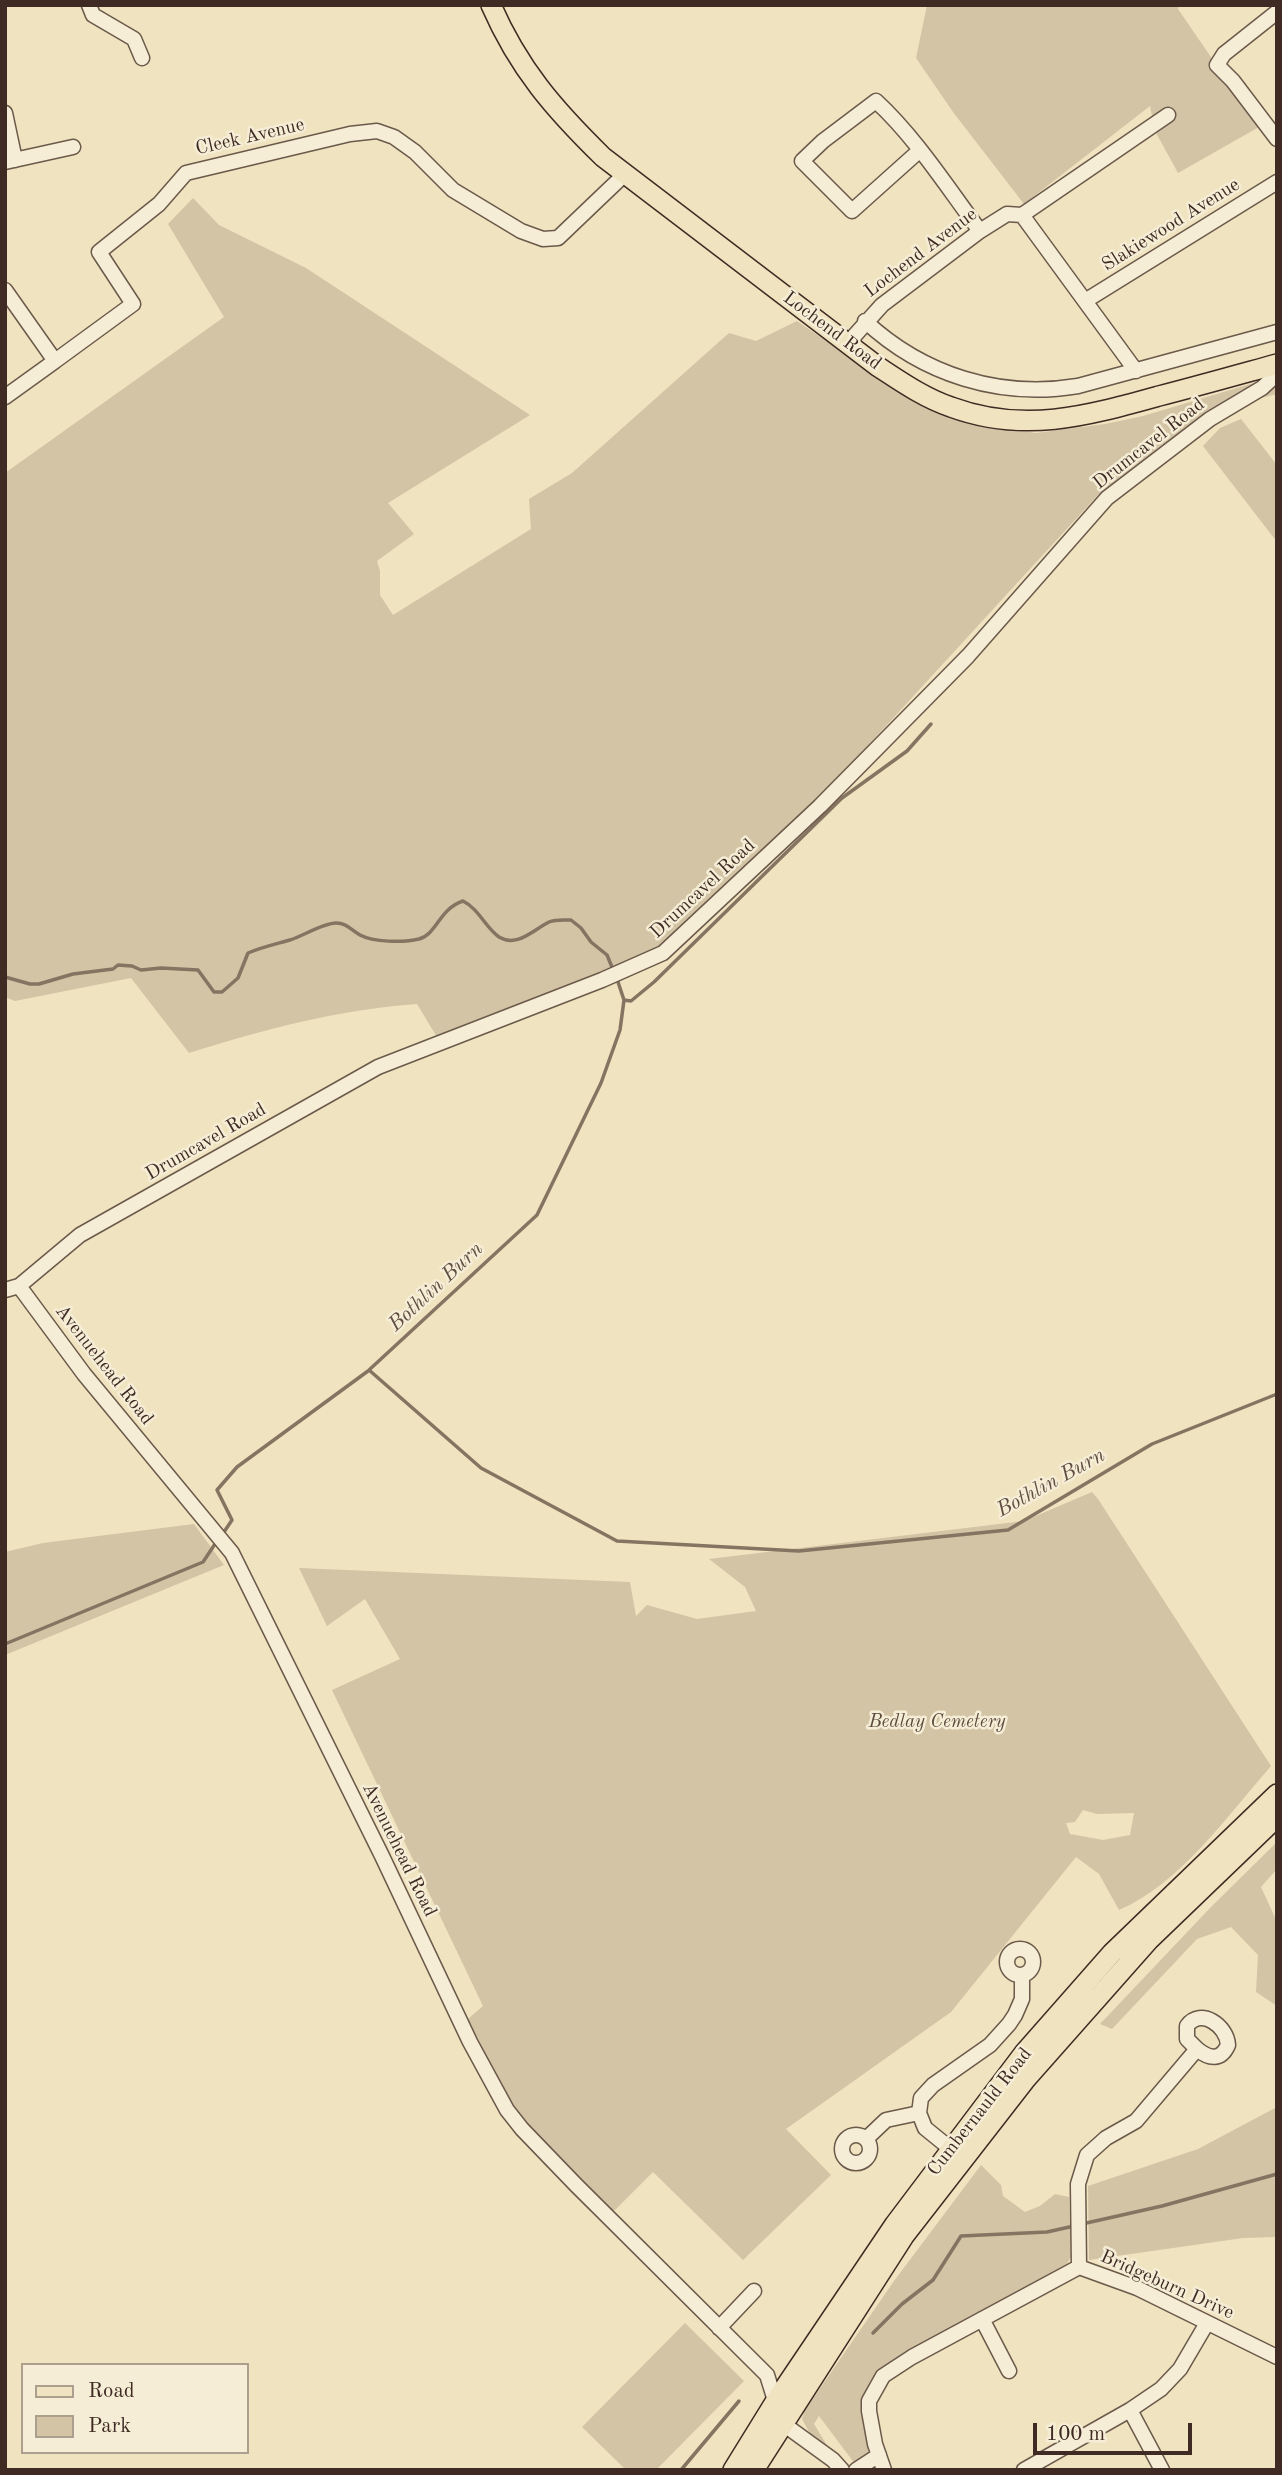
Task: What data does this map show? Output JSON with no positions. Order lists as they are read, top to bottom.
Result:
{
  "streets": {
    "main road": ["Lochend Road", "Cumbernauld Road"],
    "street": [
      "Cleek Avenue",
      "Slakiewood Avenue",
      "Lochend Avenue",
      "Drumcavel Road",
      "Avenuehead Road",
      "Bridgeburn Drive"
    ]
  },
  "crossings": [
    ["Cleek Avenue", "Lochend Road"],
    ["Lochend Avenue", "Lochend Road"],
    ["Drumcavel Road", "Avenuehead Road"],
    ["Avenuehead Road", "Cumbernauld Road"]
  ],
  "water": ["Bothlin Burn"],
  "parks": ["Bedlay Cemetery"],
  "legend": ["Road", "Park"],
  "scale_bar": "100 m"
}
